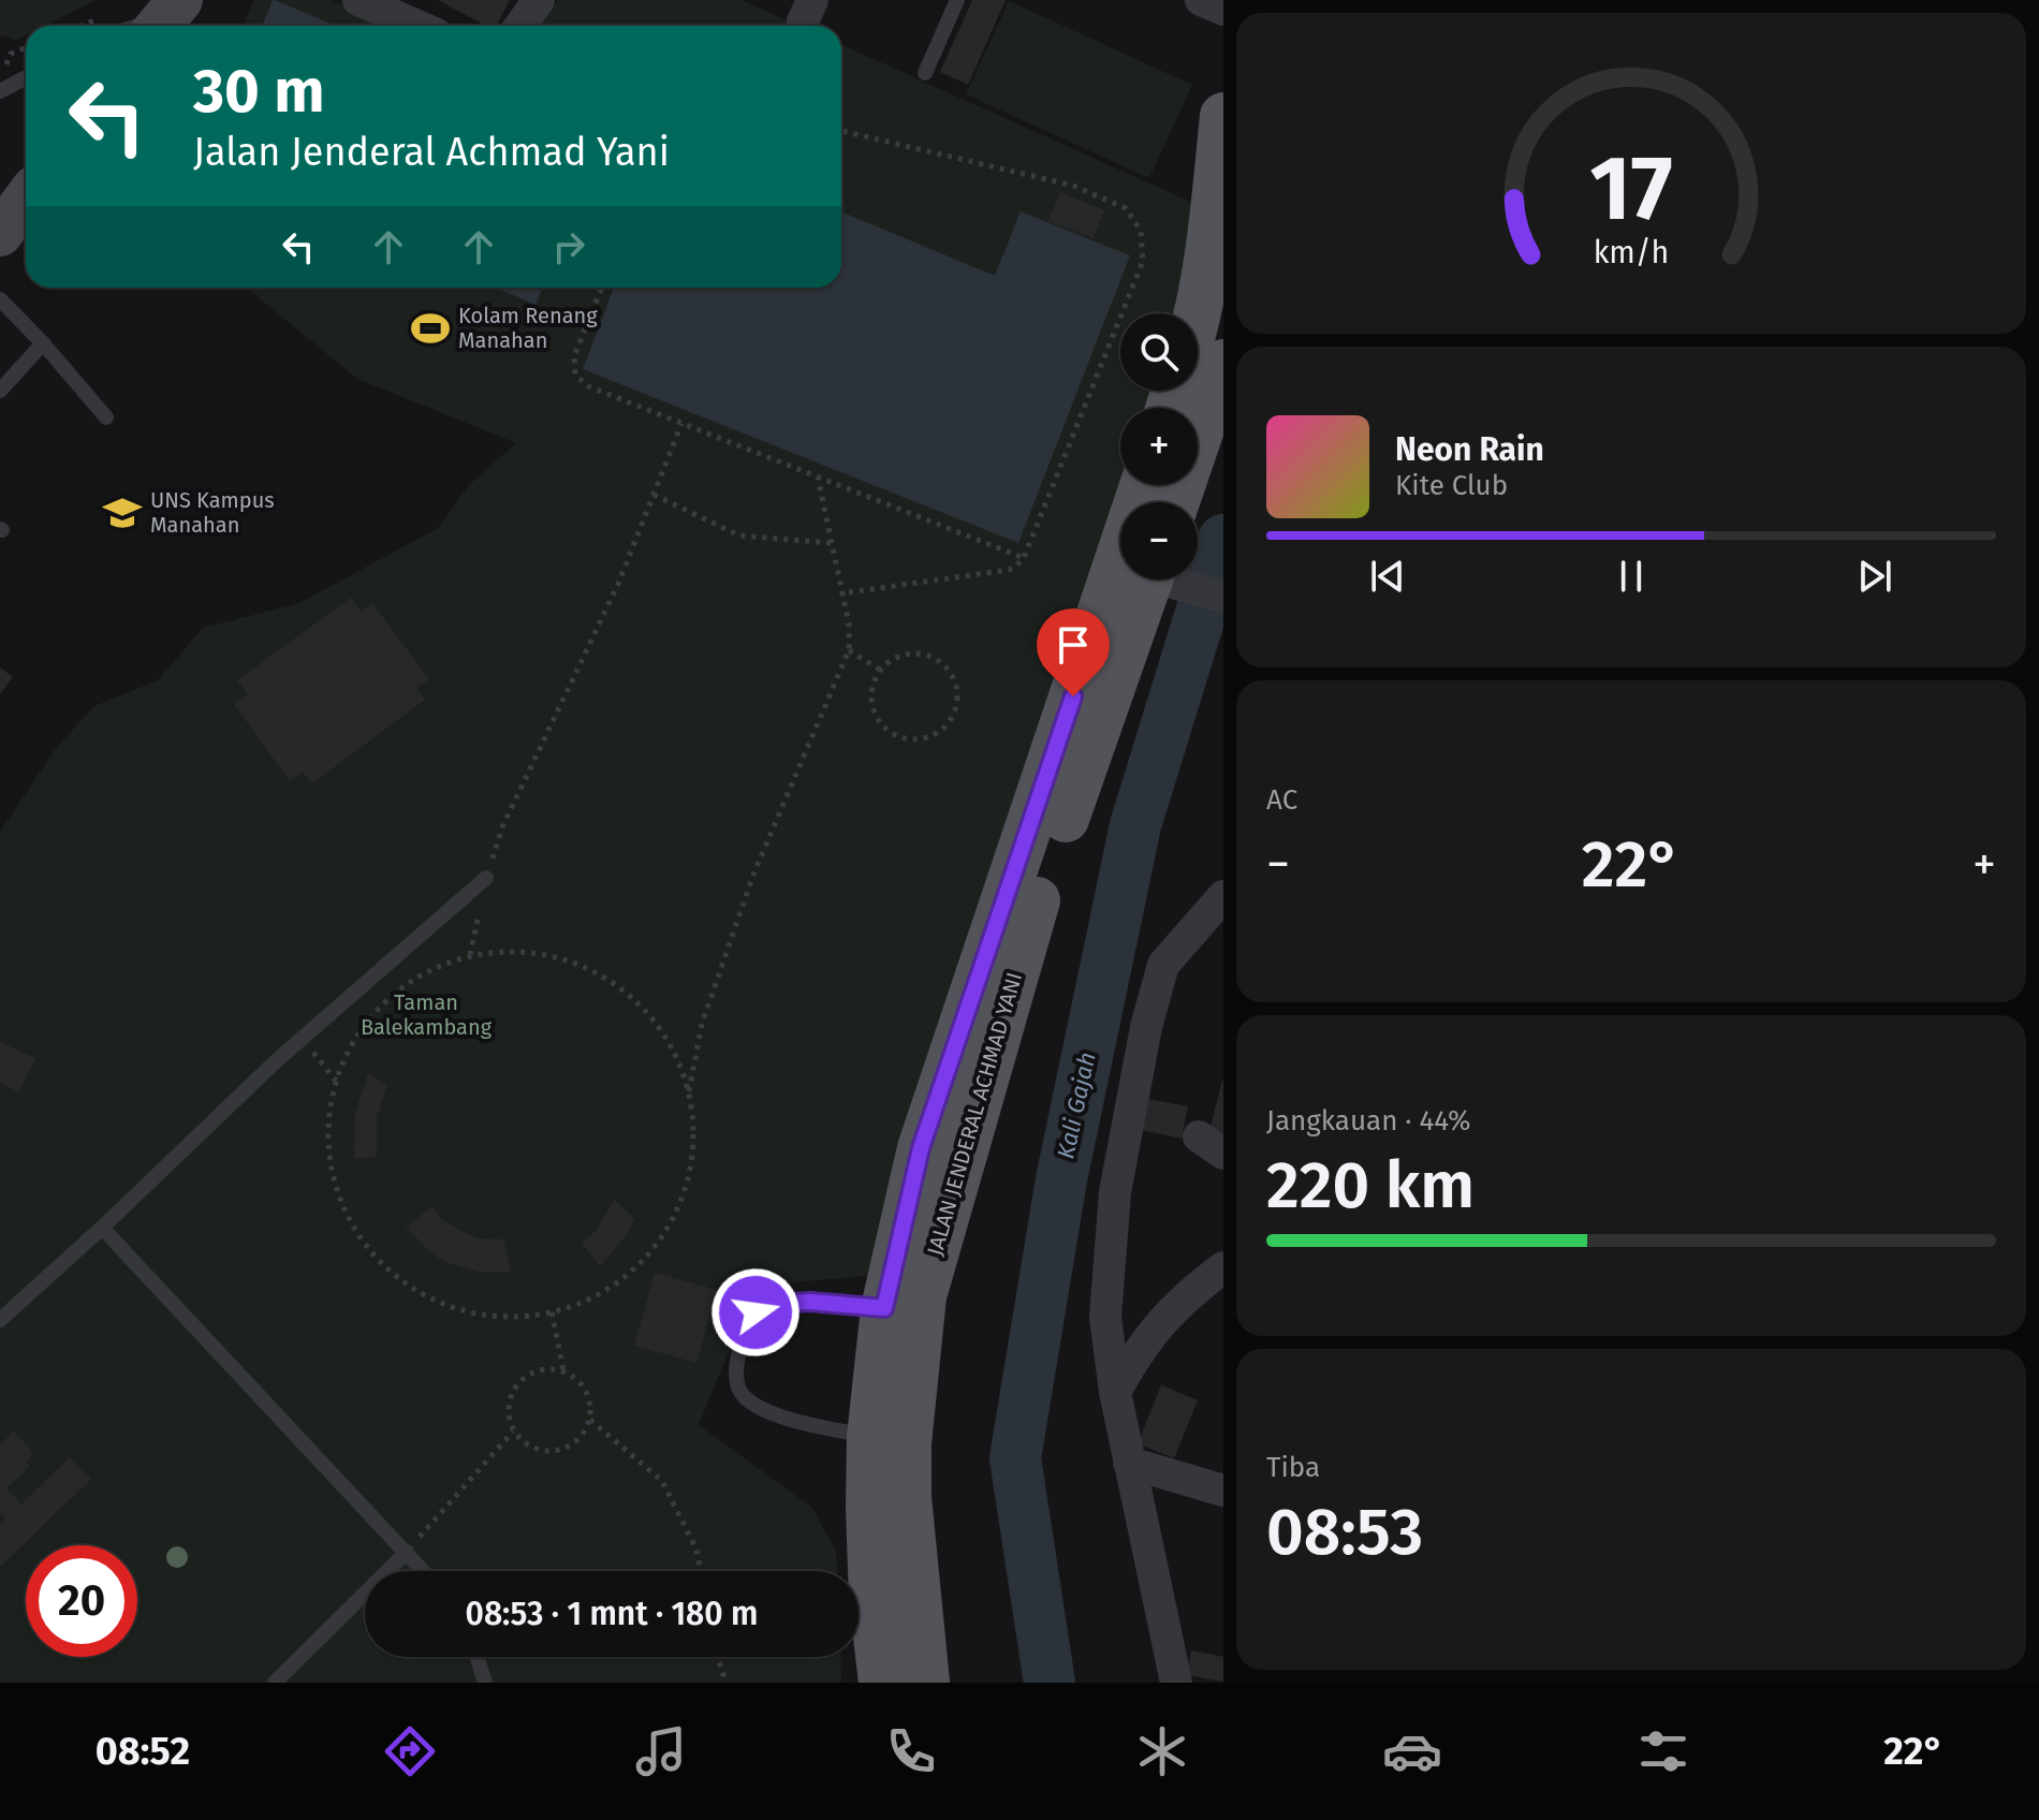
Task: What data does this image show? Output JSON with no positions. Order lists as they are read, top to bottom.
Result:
{
  "streets": {
    "main road": ["JALAN JENDERAL ACHMAD YANI"]
  },
  "water": ["Kali Gajah"],
  "parks": ["Taman Balekambang"],
  "places": {
    "sports": ["Kolam Renang Manahan"],
    "school or university": ["UNS Kampus Manahan"]
  },
  "page": {
    "turn": ["30 m", "Jalan Jenderal Achmad Yani"],
    "map_buttons": ["+", "−"],
    "song": ["Neon Rain", "Kite Club"],
    "tile": [
      "AC",
      ["Jangkauan · 44%", "220 km"],
      ["Tiba", "08:53"]
    ],
    "heat": ["−", "22°", "+"],
    "limit": "20",
    "trip": "08:53 · 1 mnt · 180 m",
    "tabs": ["08:52", "22°"],
    "gauge": ["17", "km/h"]
  }
}
